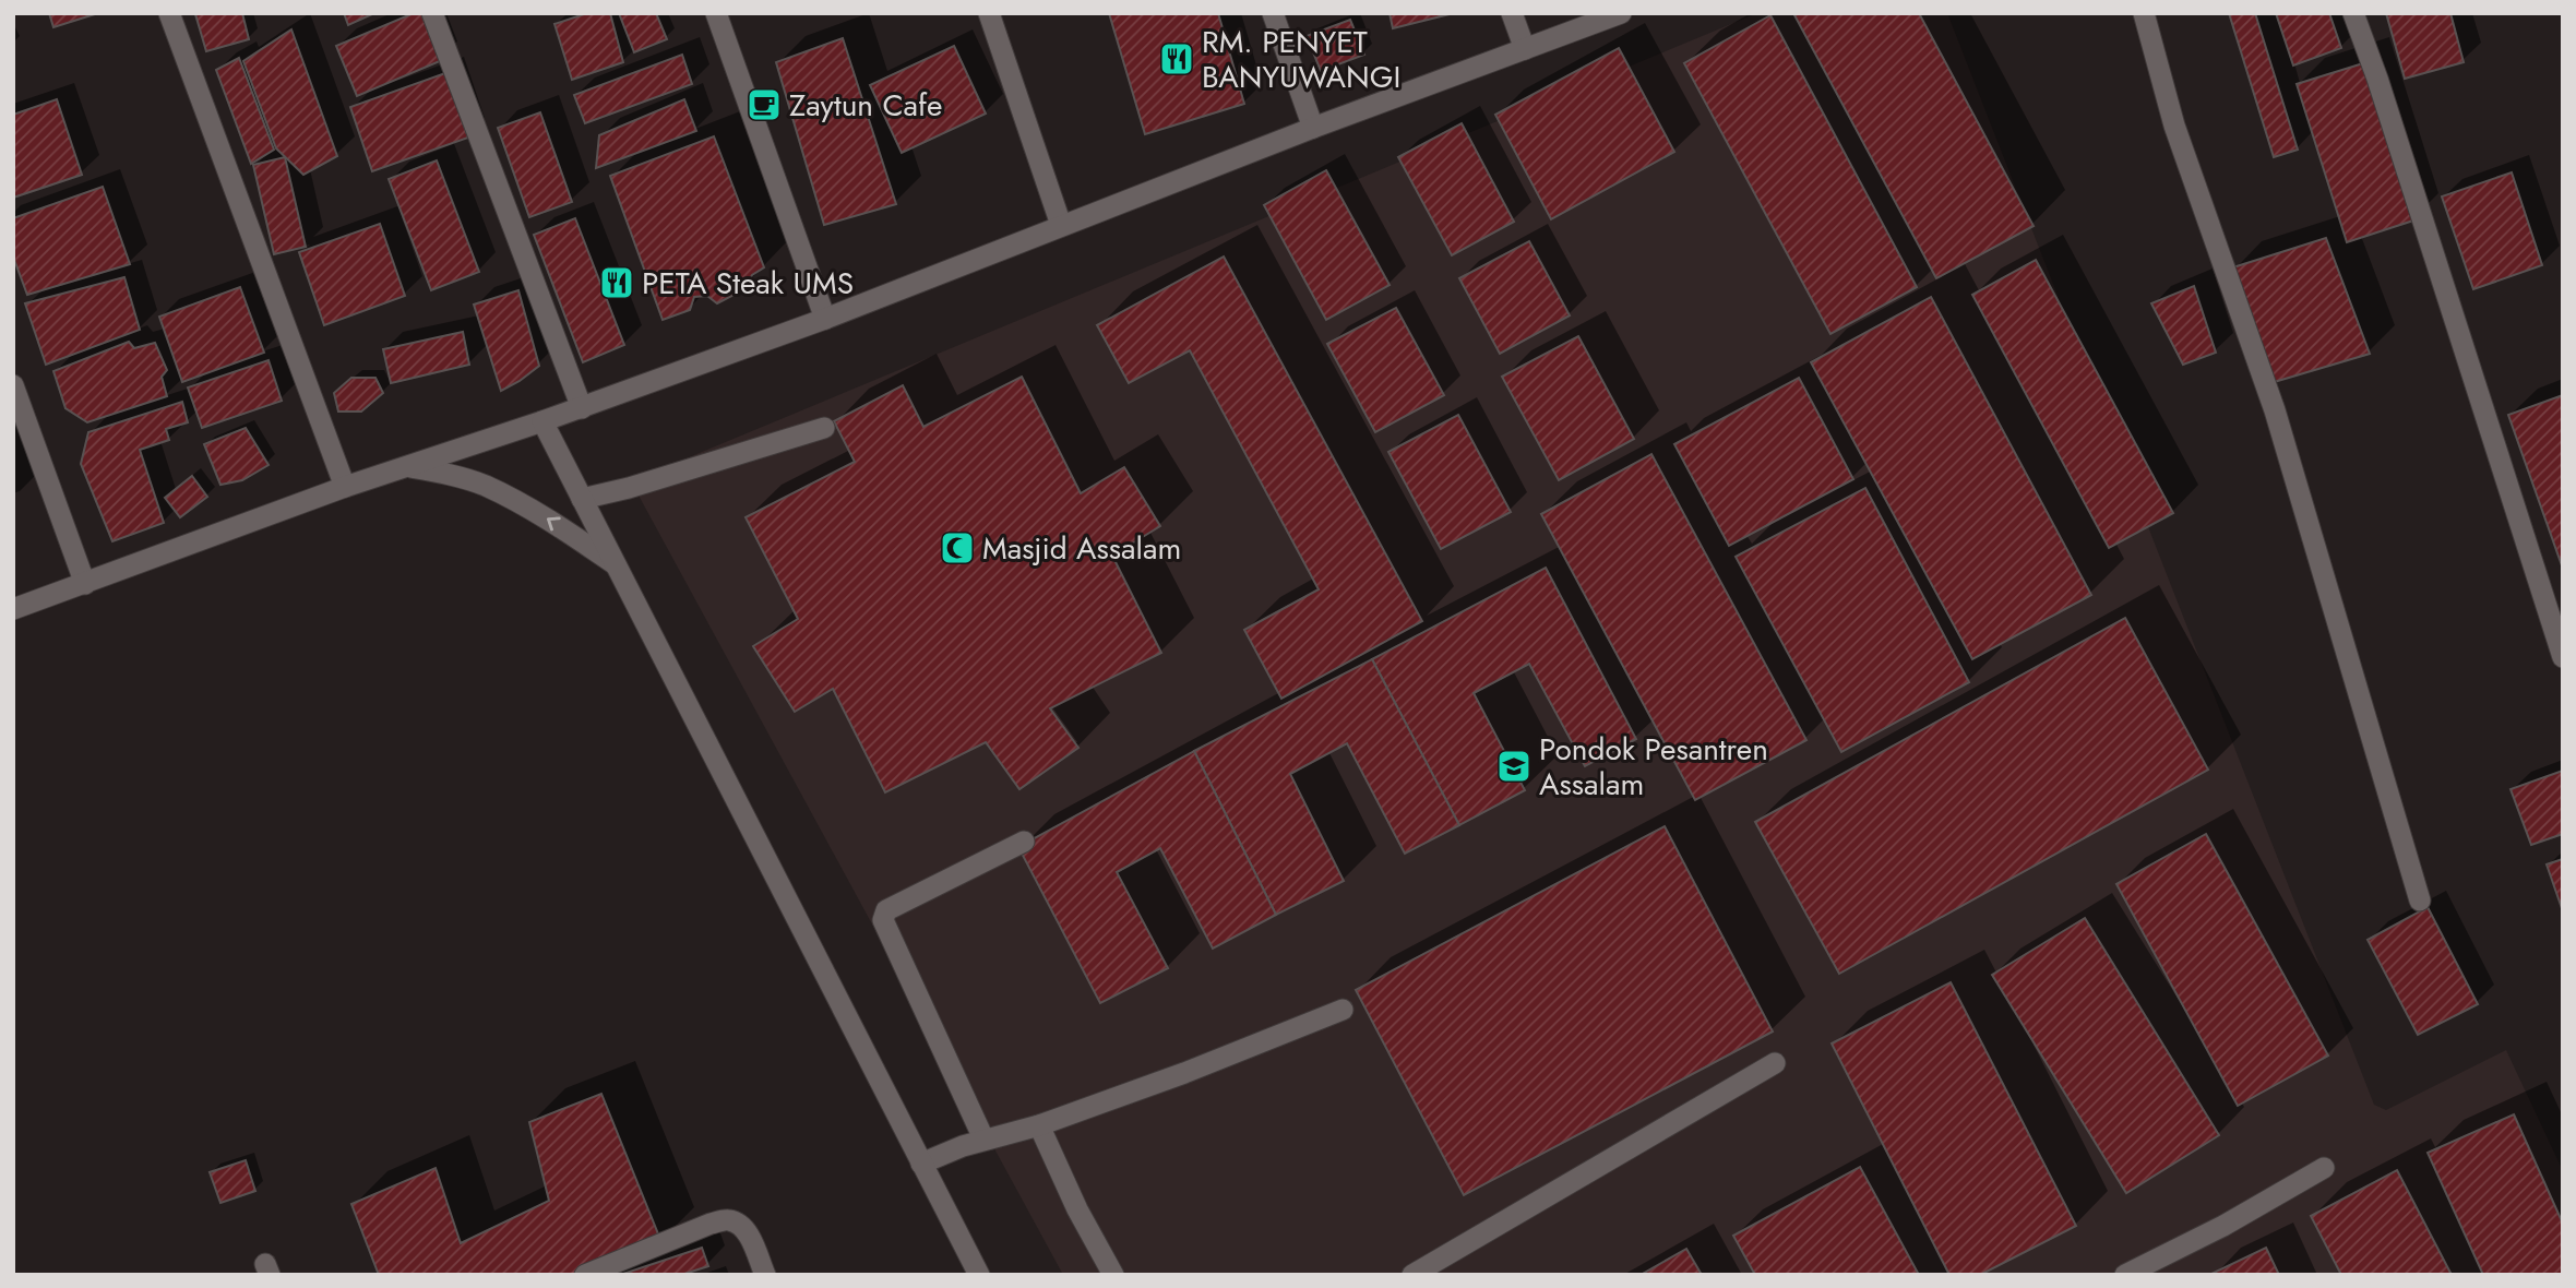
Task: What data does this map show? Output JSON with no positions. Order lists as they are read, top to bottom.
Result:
{
  "places": {
    "restaurant": ["RM. PENYET BANYUWANGI", "PETA Steak UMS"],
    "cafe": ["Zaytun Cafe"],
    "mosque": ["Masjid Assalam"],
    "school or university": ["Pondok Pesantren Assalam"]
  }
}
